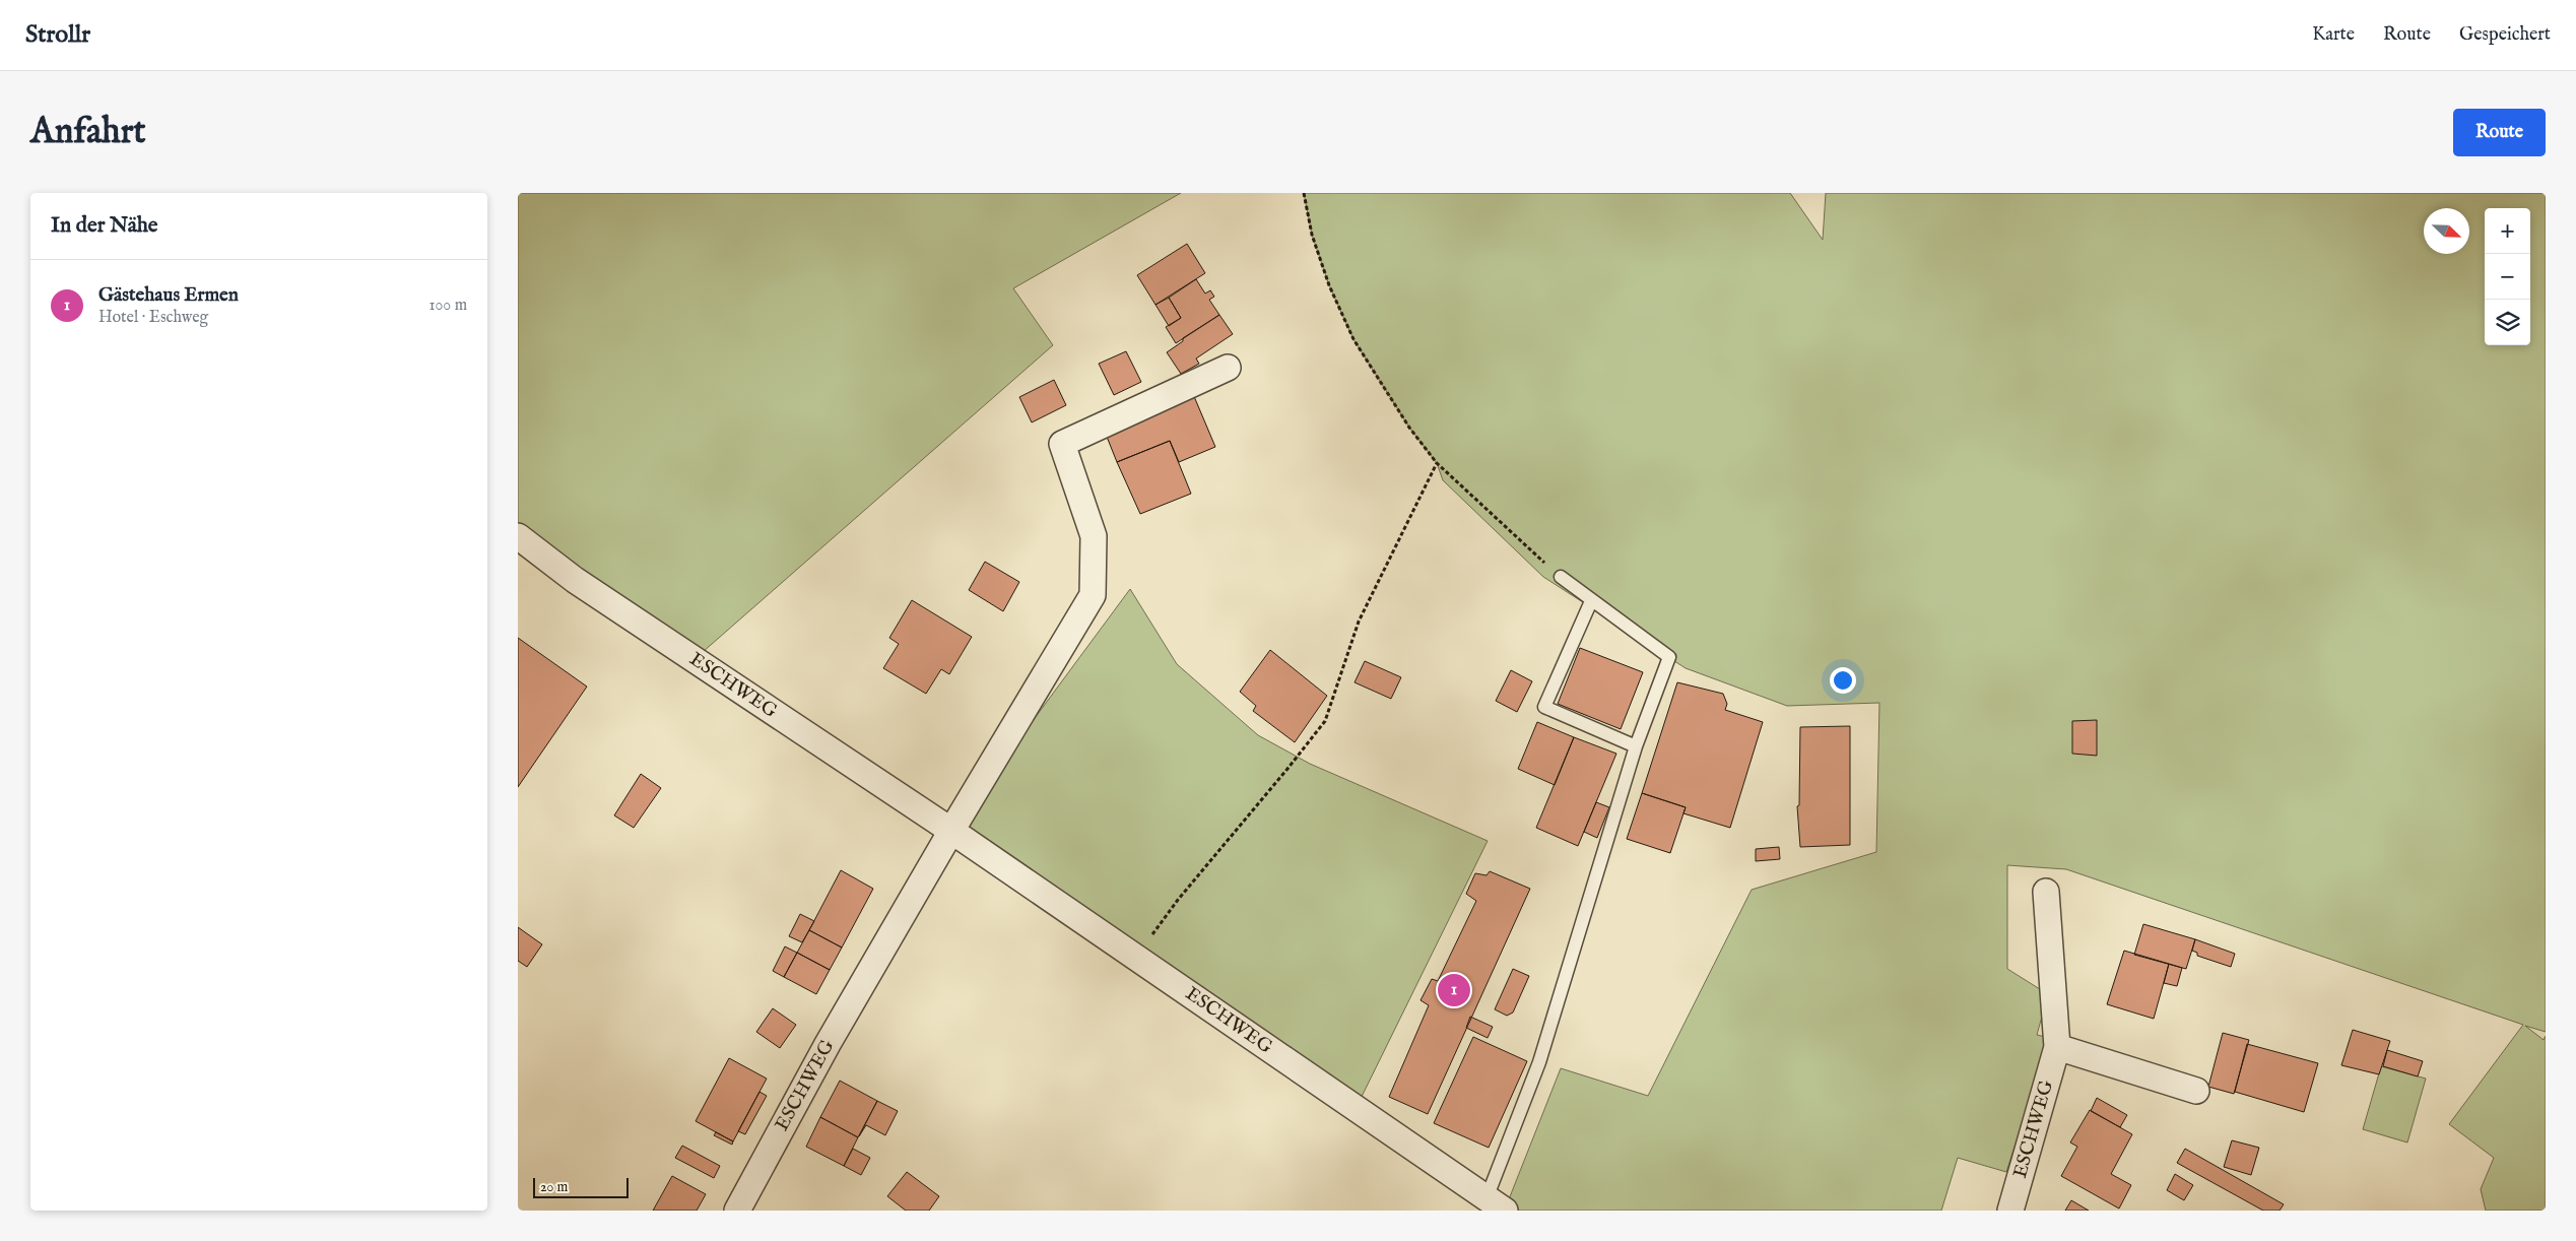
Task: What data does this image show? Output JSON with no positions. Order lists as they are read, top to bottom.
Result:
{
  "streets": {
    "street": ["ESCHWEG"]
  },
  "scale_bar": "20 m",
  "north": "bottom right",
  "page": {
    "header": "Strollr",
    "nav": ["Karte", "Route", "Gespeichert"],
    "buttons": "Route",
    "title": "Anfahrt",
    "heading": "In der Nähe",
    "map_buttons": ["+", "−"],
    "list": [
      {
        "mark": "1",
        "name": "Gästehaus Ermen",
        "note": "Hotel · Eschweg",
        "value": "100 m"
      }
    ],
    "pins": "1",
    "scale": "20 m"
  }
}
